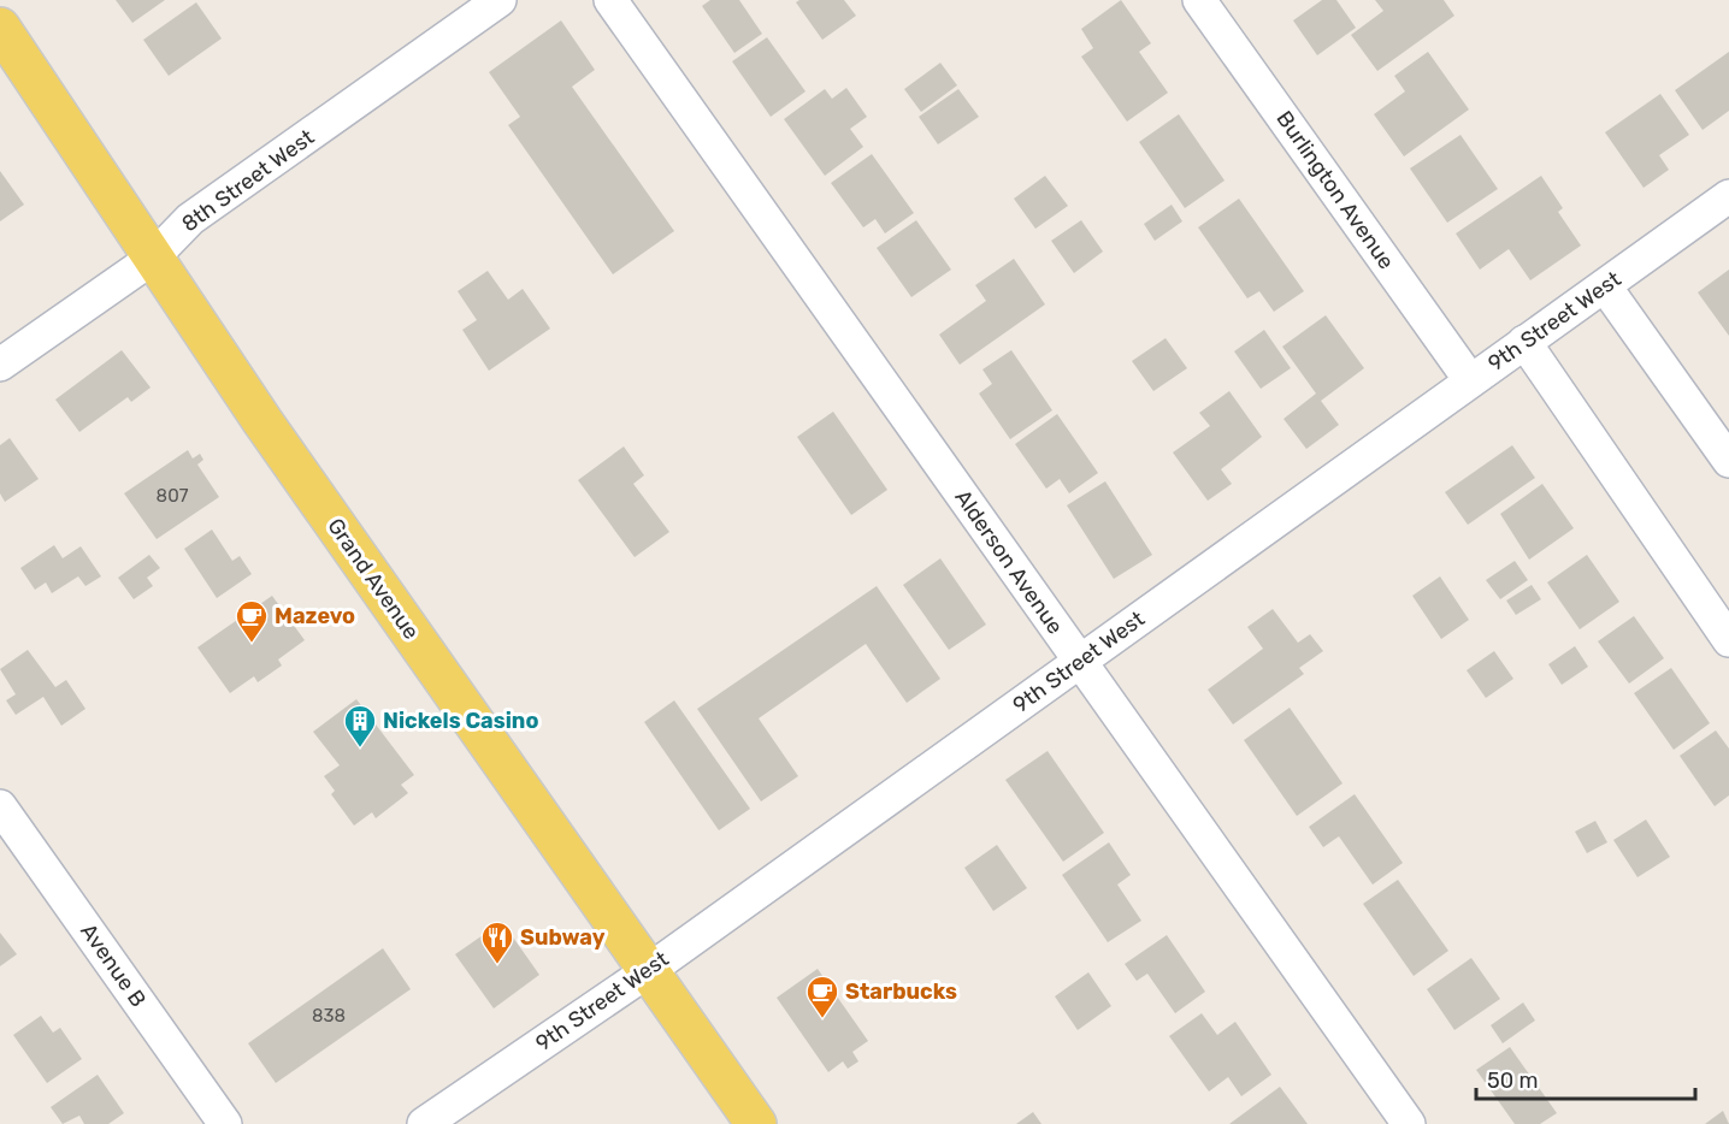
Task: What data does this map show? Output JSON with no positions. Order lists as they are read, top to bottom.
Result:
{
  "streets": {
    "main road": ["Grand Avenue"],
    "street": [
      "8th Street West",
      "Burlington Avenue",
      "9th Street West",
      "Alderson Avenue",
      "Avenue B"
    ]
  },
  "crossings": [
    ["8th Street West", "Grand Avenue"],
    ["Burlington Avenue", "9th Street West"],
    ["9th Street West", "Alderson Avenue"],
    ["9th Street West", "Grand Avenue"]
  ],
  "places": {
    "cafe": ["Mazevo", "Starbucks"],
    "building": ["Nickels Casino"],
    "restaurant": ["Subway"]
  },
  "house_numbers": ["807", "838"],
  "scale_bar": "50 m"
}
